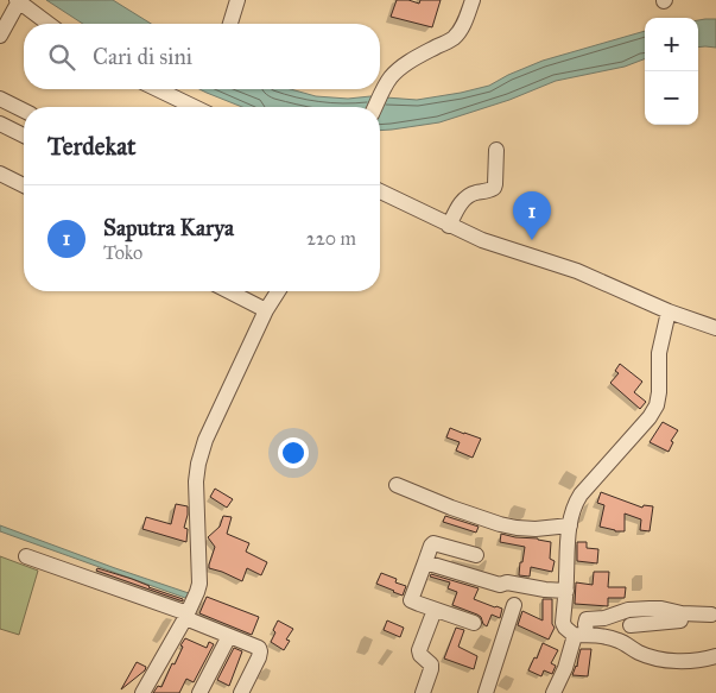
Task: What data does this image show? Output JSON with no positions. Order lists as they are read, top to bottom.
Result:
{
  "page": {
    "map_buttons": ["+", "−"],
    "search": "Cari di sini",
    "heading": "Terdekat",
    "list": [
      {
        "mark": "1",
        "name": "Saputra Karya",
        "note": "Toko",
        "value": "220 m"
      }
    ],
    "pins": "1"
  }
}
